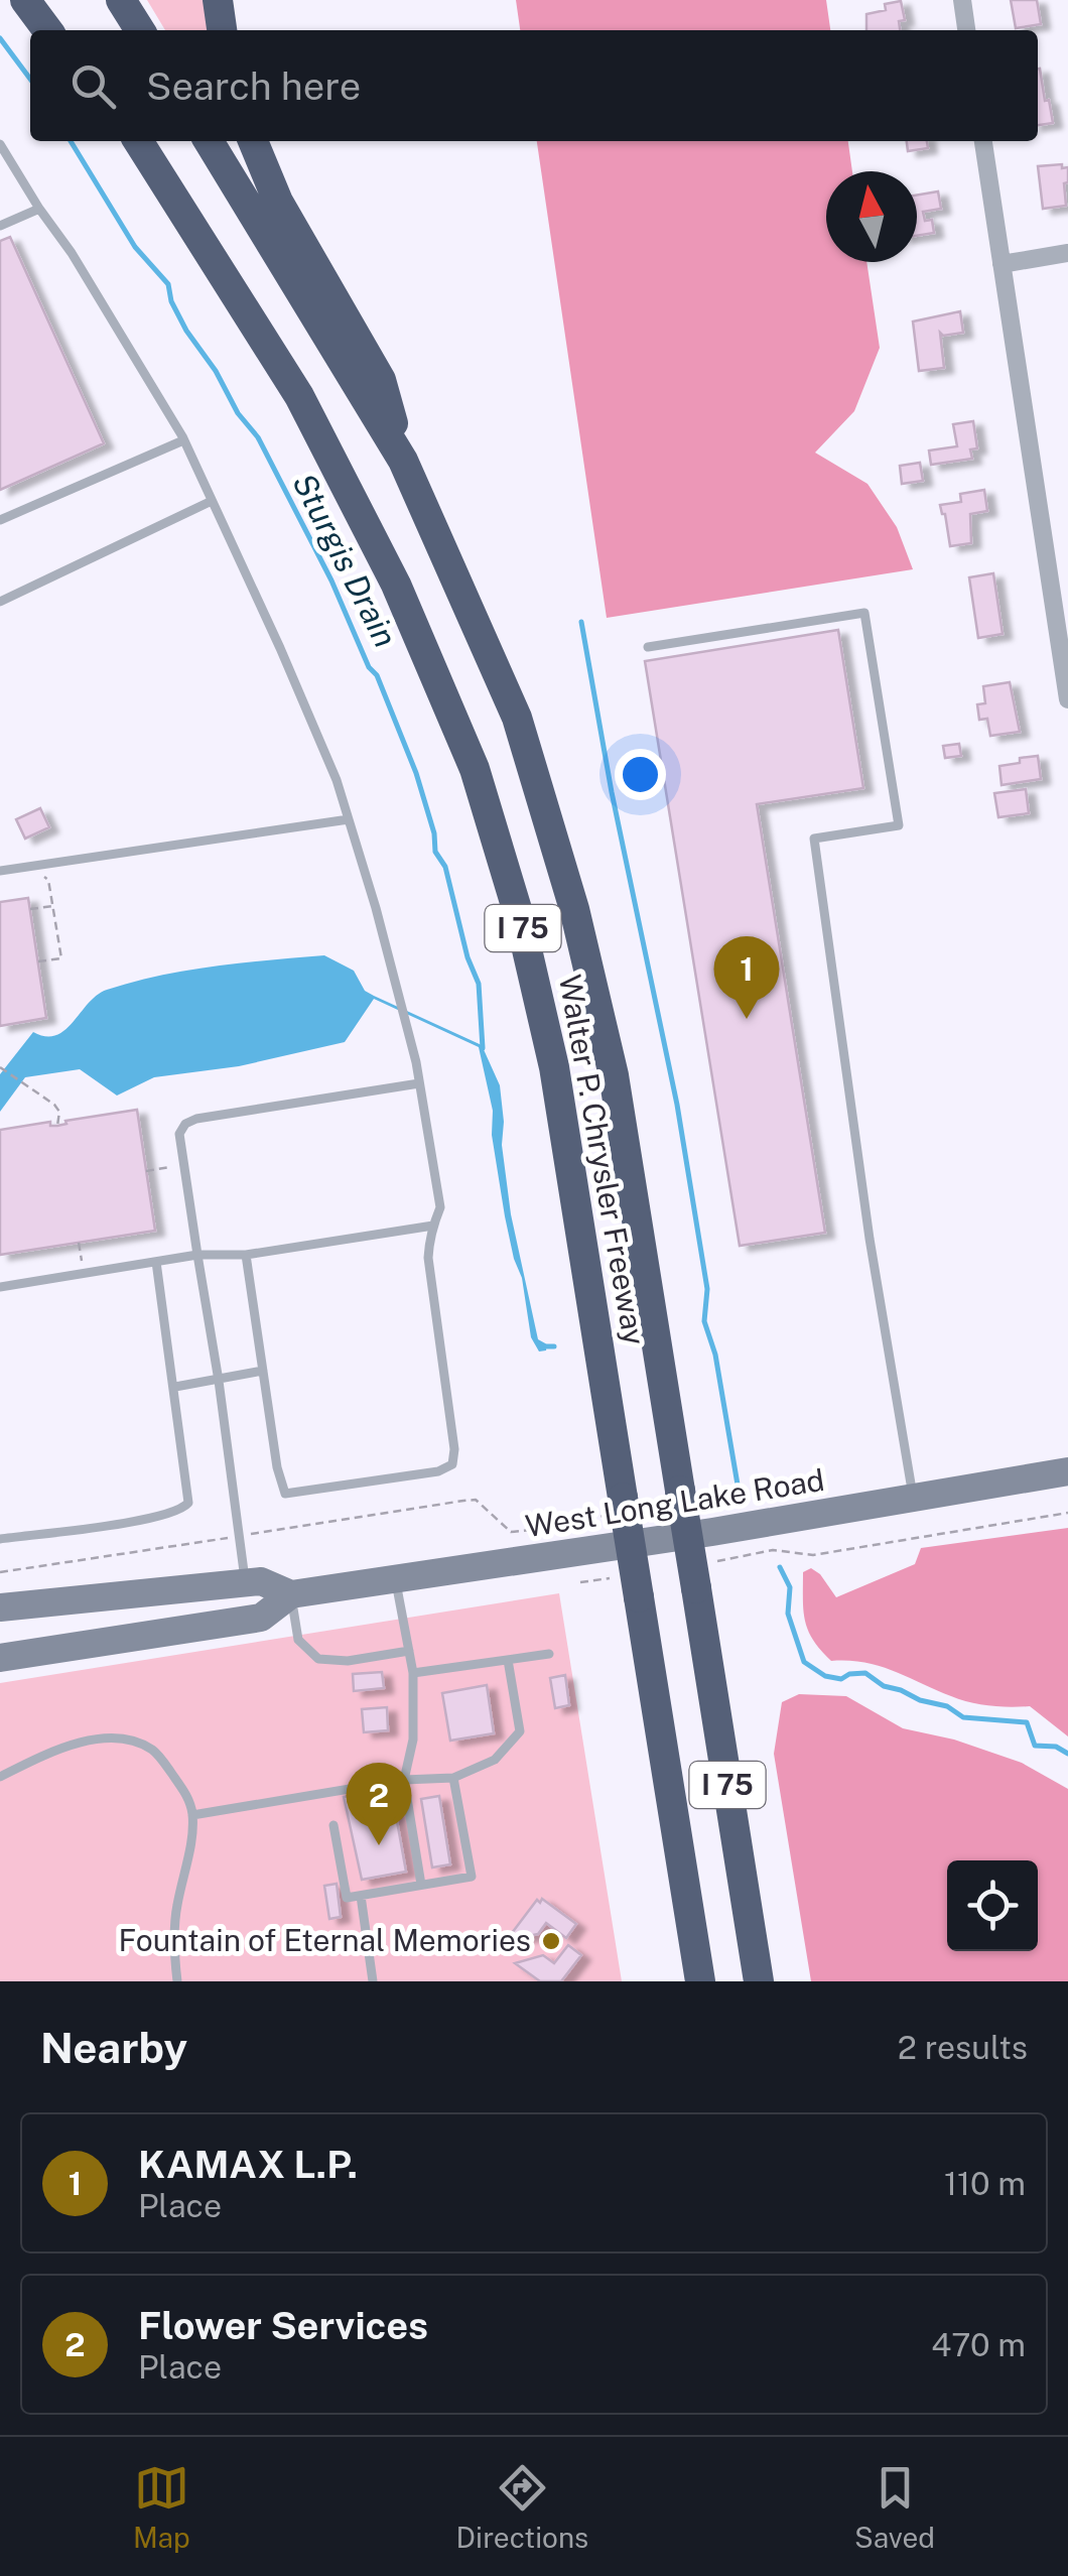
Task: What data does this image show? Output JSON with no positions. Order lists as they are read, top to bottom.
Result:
{
  "streets": {
    "highway": ["I 75", "Walter P. Chrysler Freeway"],
    "main road": ["West Long Lake Road"]
  },
  "water": ["Sturgis Drain"],
  "places": ["Fountain of Eternal Memories"],
  "north": "top",
  "page": {
    "search": "Search here",
    "pins": ["1", "2"],
    "heading": ["Nearby", "2 results"],
    "list": [
      {
        "mark": "1",
        "name": "KAMAX L.P.",
        "note": "Place",
        "value": "110 m"
      },
      {
        "mark": "2",
        "name": "Flower Services",
        "note": "Place",
        "value": "470 m"
      }
    ],
    "nav": ["Map", "Directions", "Saved"]
  }
}
